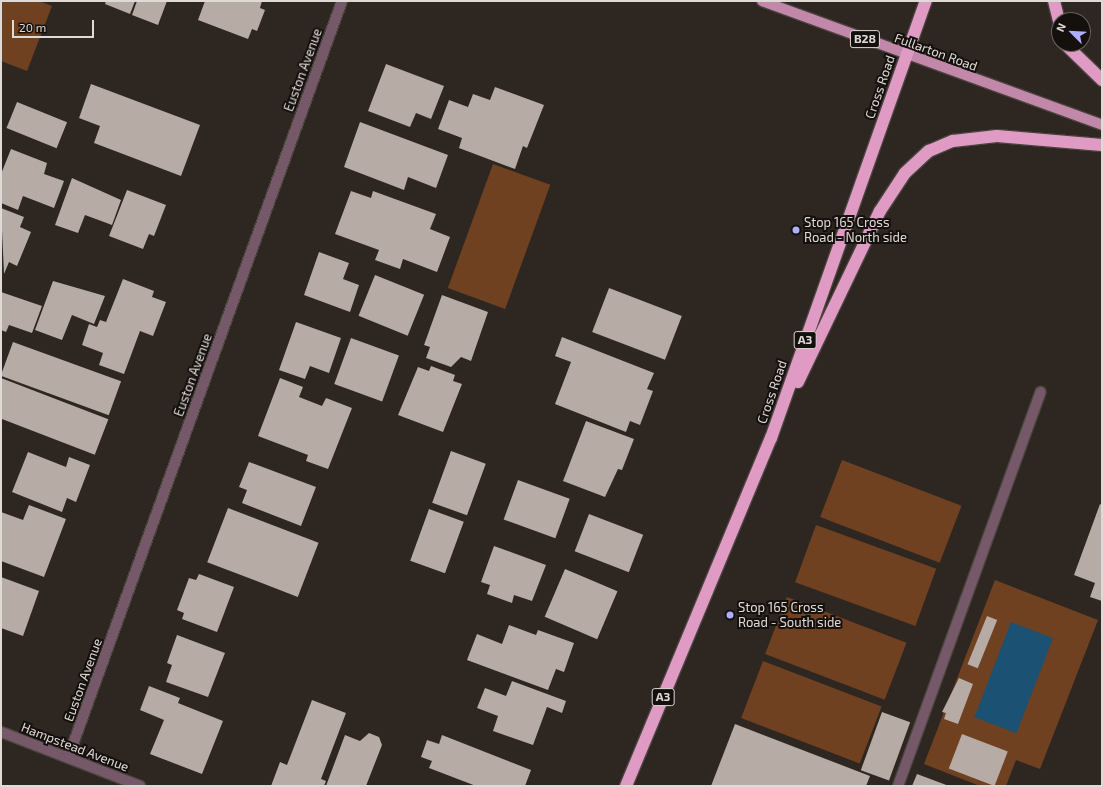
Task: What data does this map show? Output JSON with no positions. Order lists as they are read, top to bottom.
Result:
{
  "streets": {
    "highway": ["Cross Road", "A3"],
    "main road": ["B28", "Fullarton Road"],
    "street": ["Euston Avenue", "Hampstead Avenue"]
  },
  "crossings": [
    ["Fullarton Road", "Cross Road"],
    ["Euston Avenue", "Hampstead Avenue"]
  ],
  "places": ["Stop 165 Cross Road - North side", "Stop 165 Cross Road - South side"],
  "scale_bar": "20 m",
  "north": "top left"
}
